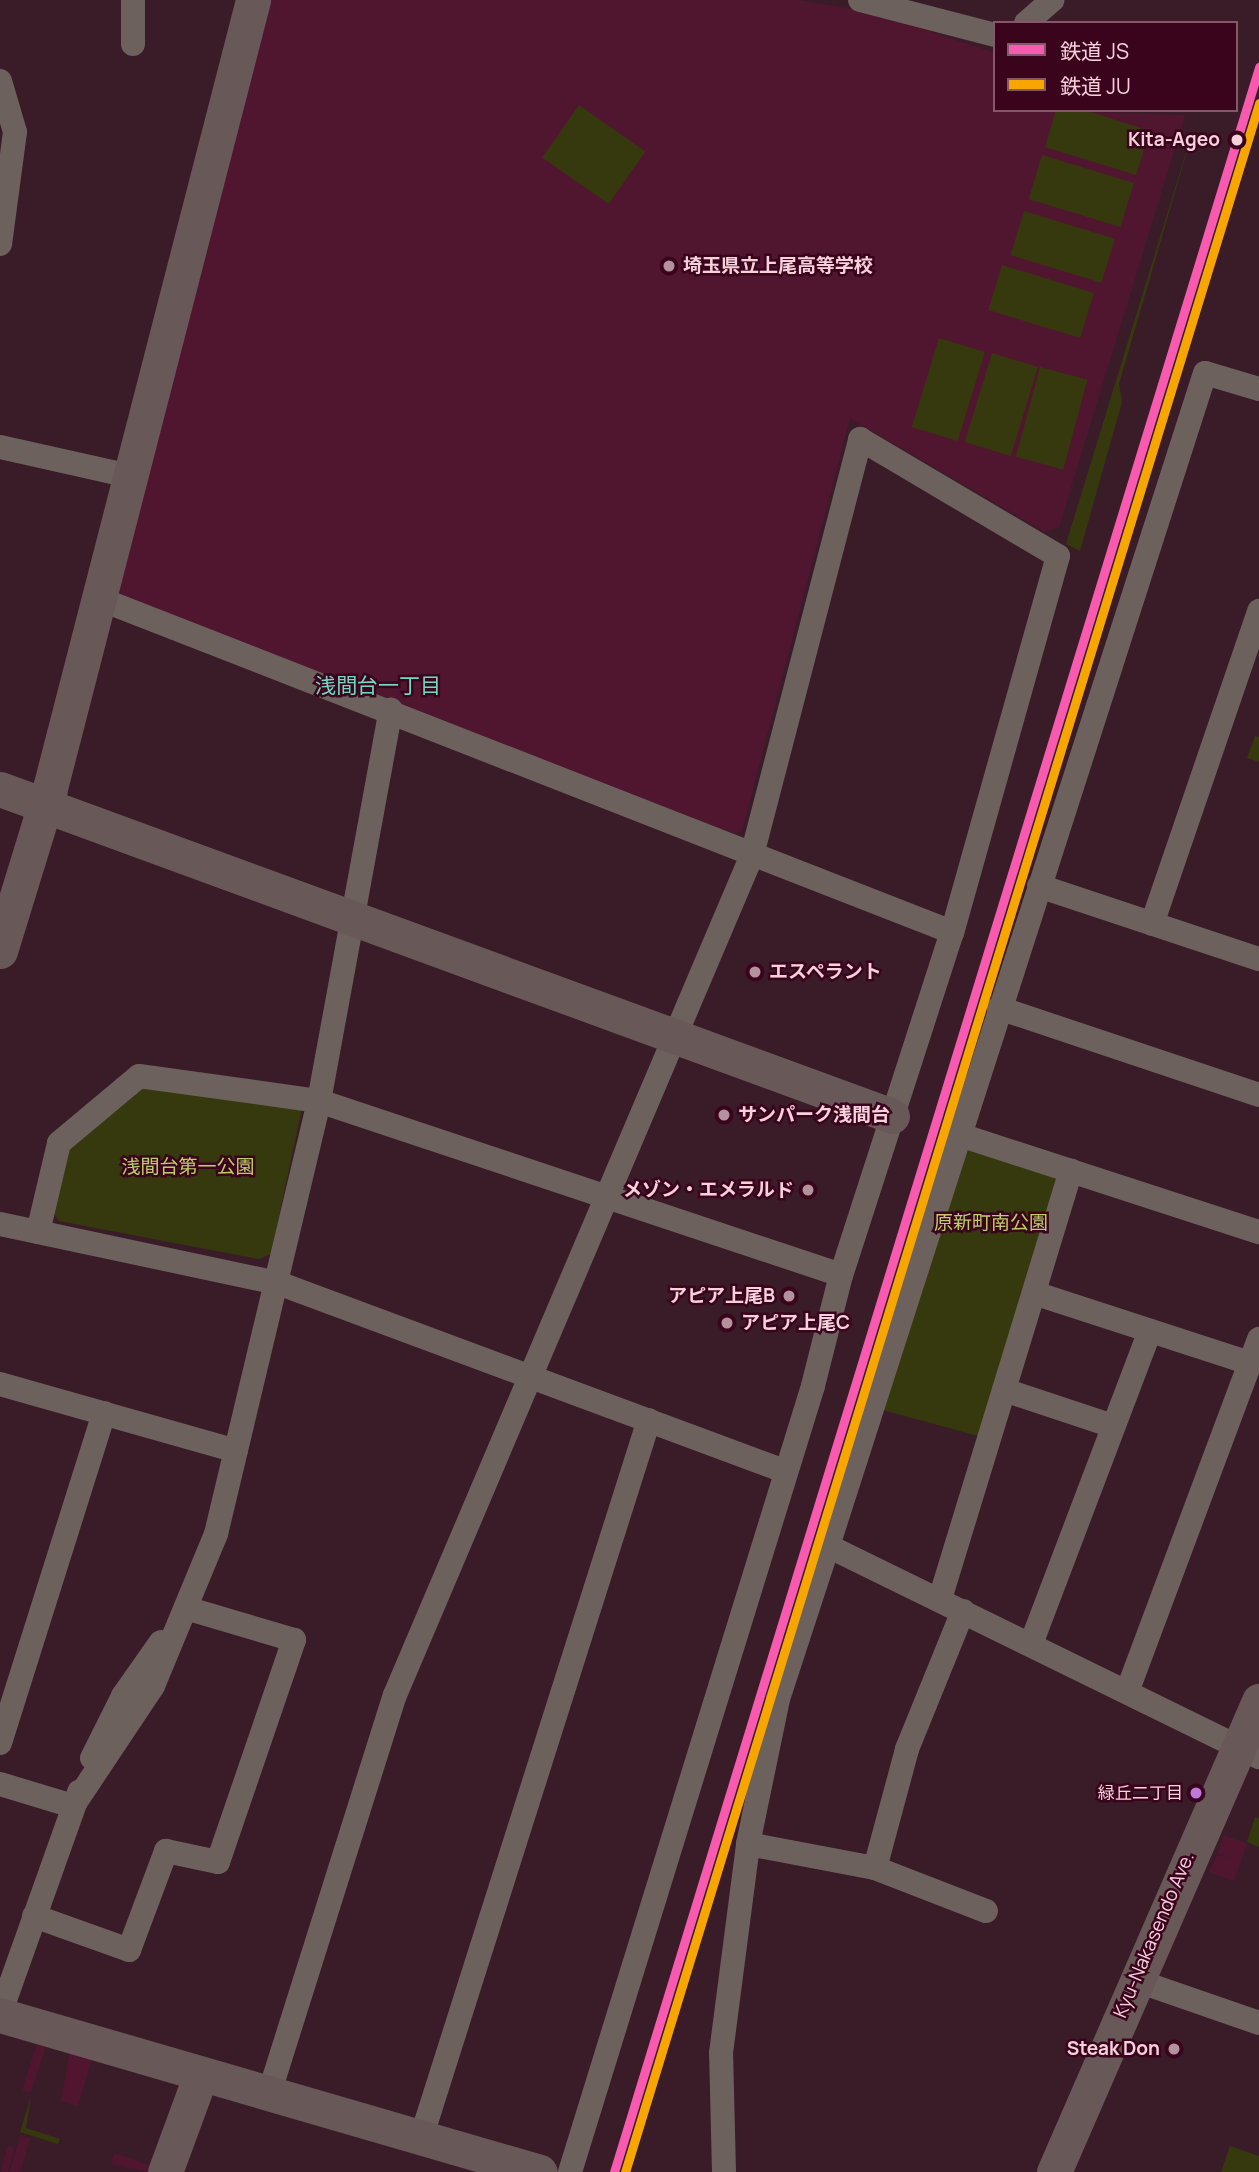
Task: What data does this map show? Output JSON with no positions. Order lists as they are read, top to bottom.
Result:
{
  "streets": {
    "street": ["Kyu-Nakasendo Ave."]
  },
  "districts": ["浅間台一丁目"],
  "parks": ["浅間台第一公園", "原新町南公園"],
  "places": [
    "Kita-Ageo",
    "埼玉県立上尾高等学校",
    "エスペラント",
    "サンパーク浅間台",
    "メゾン・エメラルド",
    "アピア上尾B",
    "アピア上尾C",
    "緑丘二丁目",
    "Steak Don"
  ],
  "lines": ["rail line JS", "rail line JU"],
  "legend": ["鉄道 JS", "鉄道 JU"]
}
